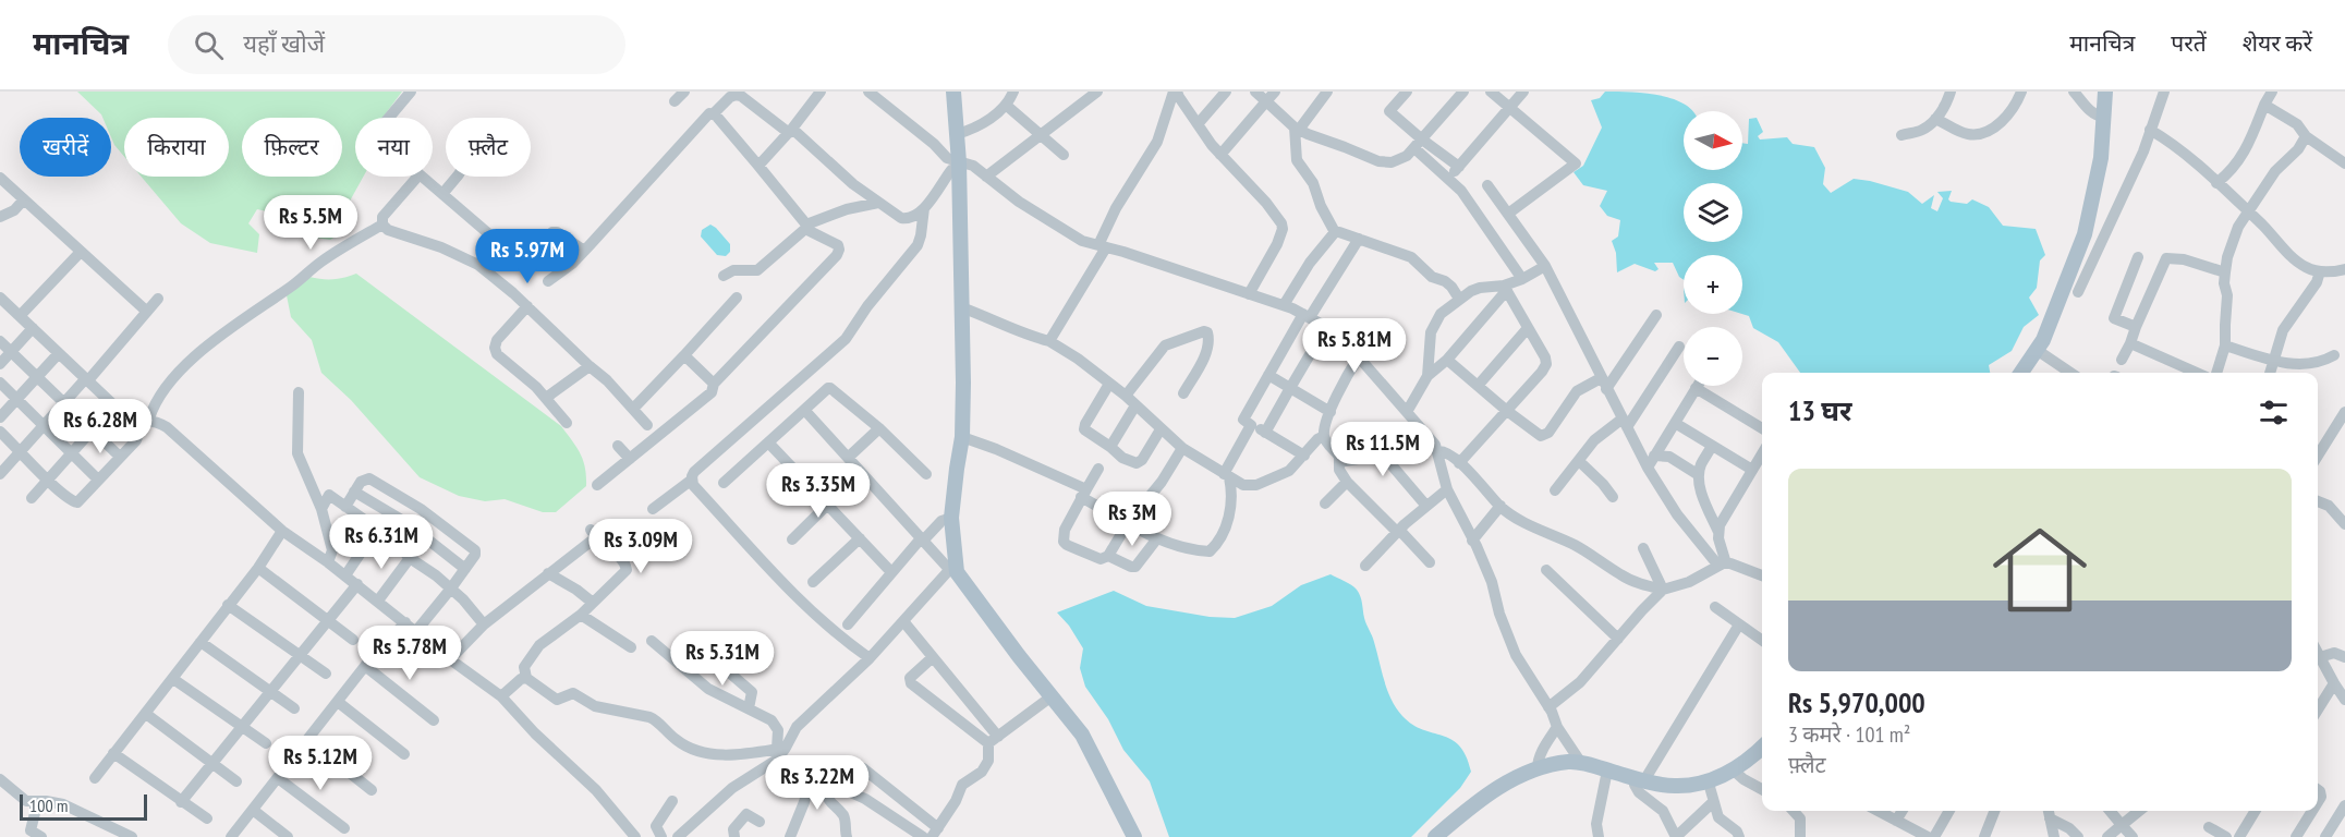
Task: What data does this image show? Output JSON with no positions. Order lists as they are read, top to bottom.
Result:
{
  "scale_bar": "100 m",
  "north": "right",
  "page": {
    "header": "मानचित्र",
    "search": "यहाँ खोजें",
    "nav": ["मानचित्र", "परतें", "शेयर करें"],
    "map_buttons": ["+", "−"],
    "chip": [
      "खरीदें",
      "किराया",
      "फ़िल्टर",
      "नया",
      "फ़्लैट"
    ],
    "price": [
      "Rs 5.5M",
      "Rs 5.97M",
      "Rs 5.81M",
      "Rs 6.28M",
      "Rs 11.5M",
      "Rs 3.35M",
      "Rs 3M",
      "Rs 6.31M",
      "Rs 3.09M",
      "Rs 5.78M",
      "Rs 5.31M",
      "Rs 5.12M",
      "Rs 3.22M"
    ],
    "heading": "13 घर",
    "list": [
      {
        "name": "Rs 5,970,000",
        "note": "3 कमरे · 101 m² · फ़्लैट"
      }
    ],
    "scale": "100 m"
  }
}
